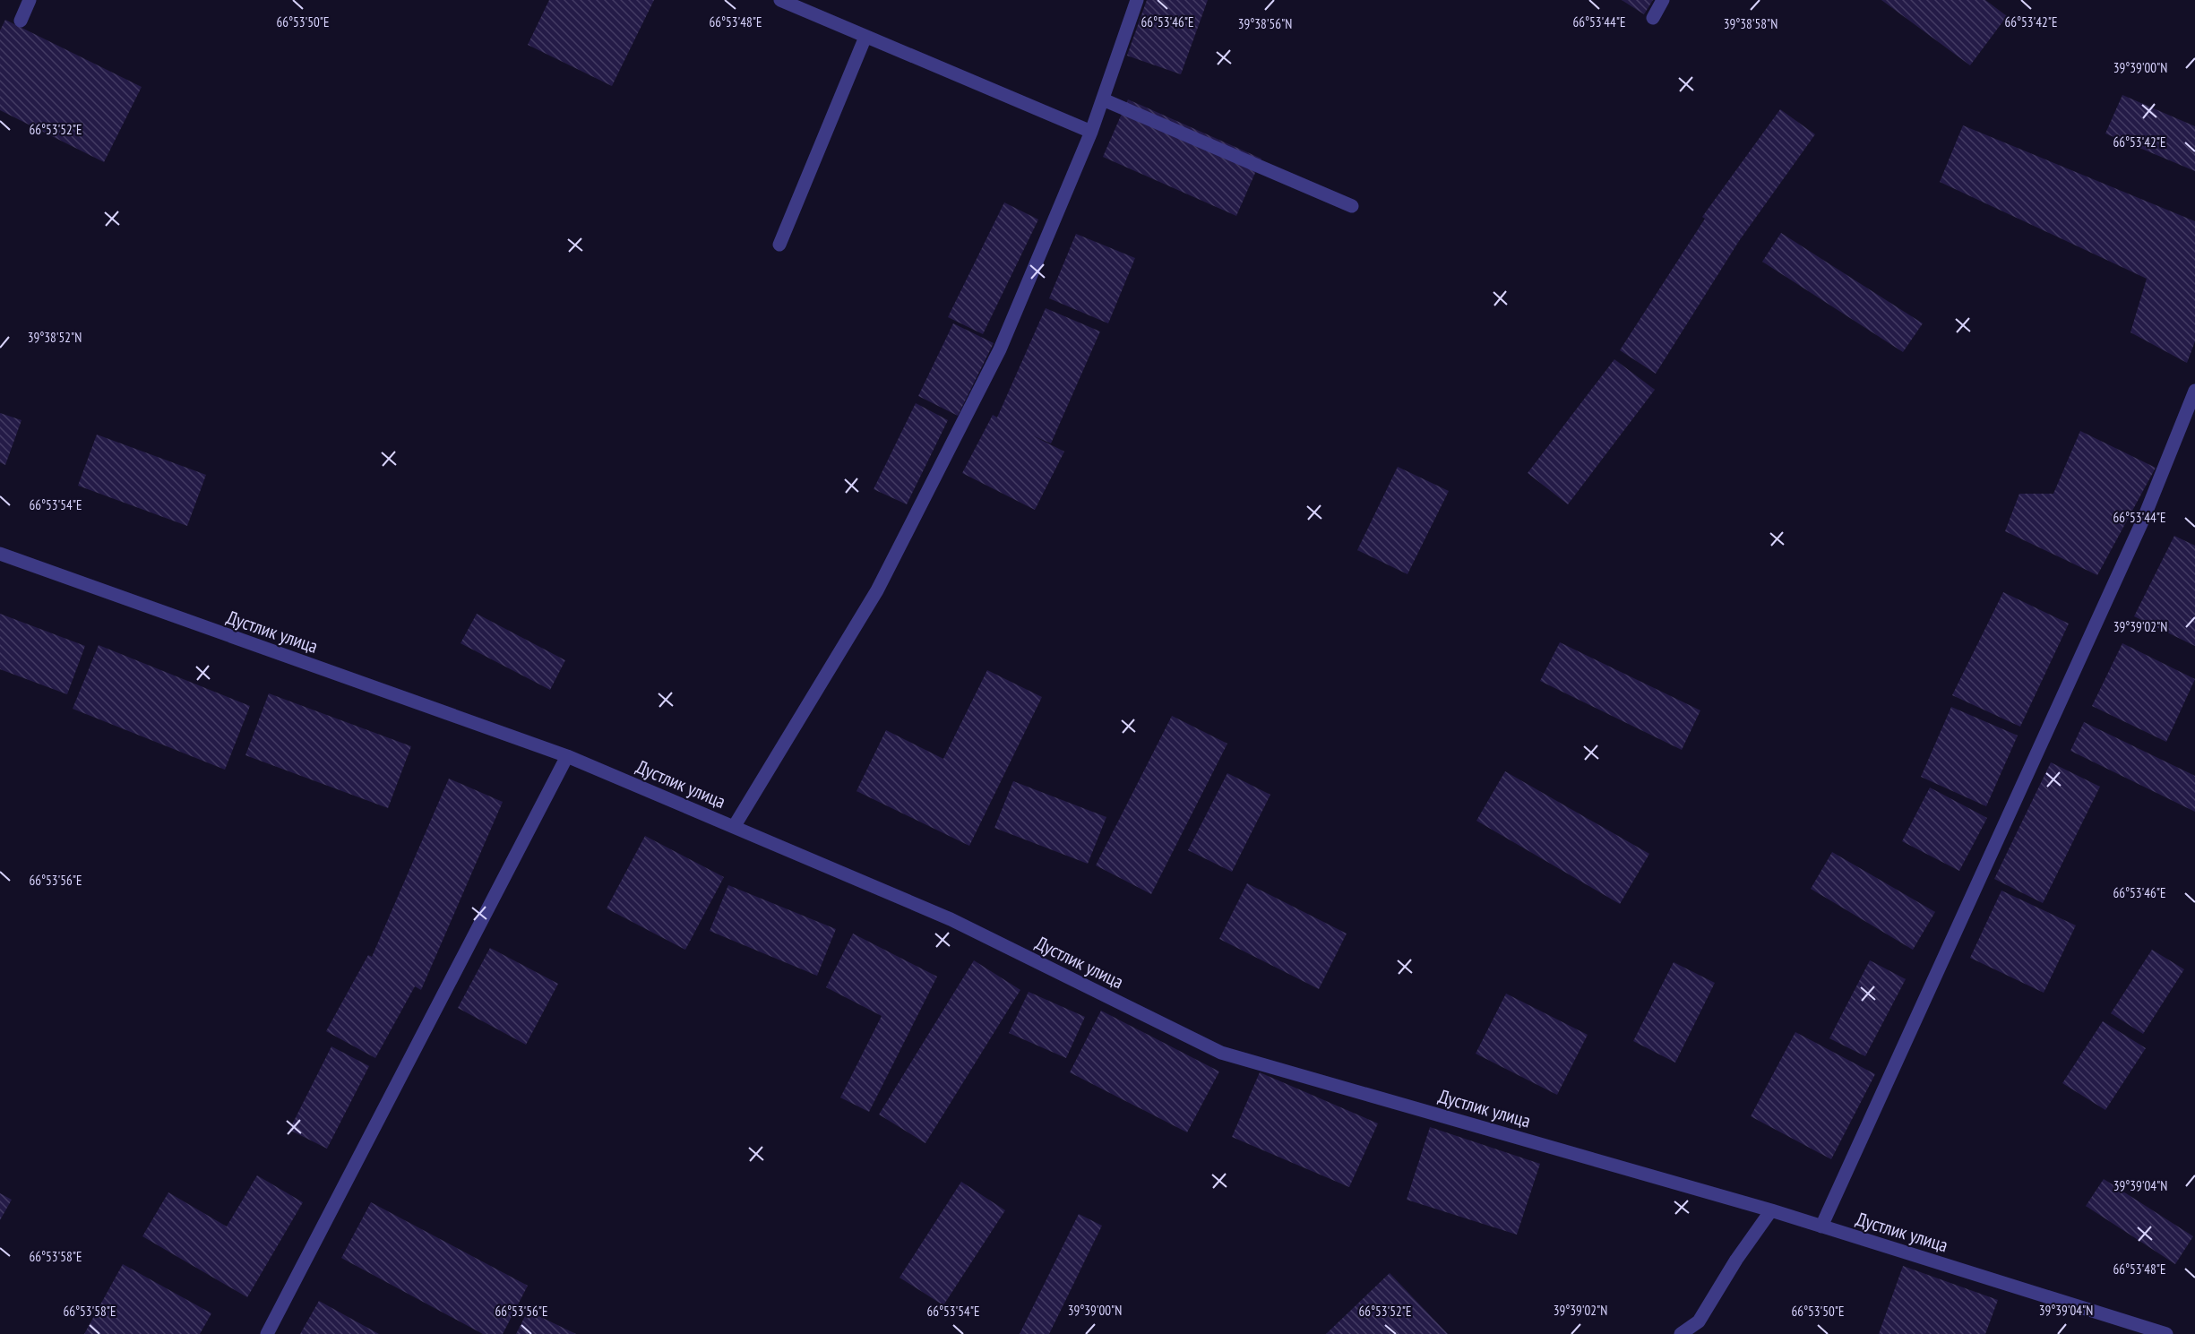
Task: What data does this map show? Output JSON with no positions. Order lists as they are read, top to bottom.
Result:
{
  "streets": {
    "street": ["Дустлик улица"]
  },
  "coordinates": [
    "66°53'44\"E",
    "66°53'50\"E",
    "66°53'48\"E",
    "66°53'46\"E",
    "66°53'42\"E",
    "39°38'56\"N",
    "39°38'58\"N",
    "39°39'00\"N",
    "66°53'52\"E",
    "39°38'52\"N",
    "66°53'54\"E",
    "39°39'02\"N",
    "66°53'56\"E",
    "39°39'04\"N",
    "66°53'58\"E"
  ]
}
